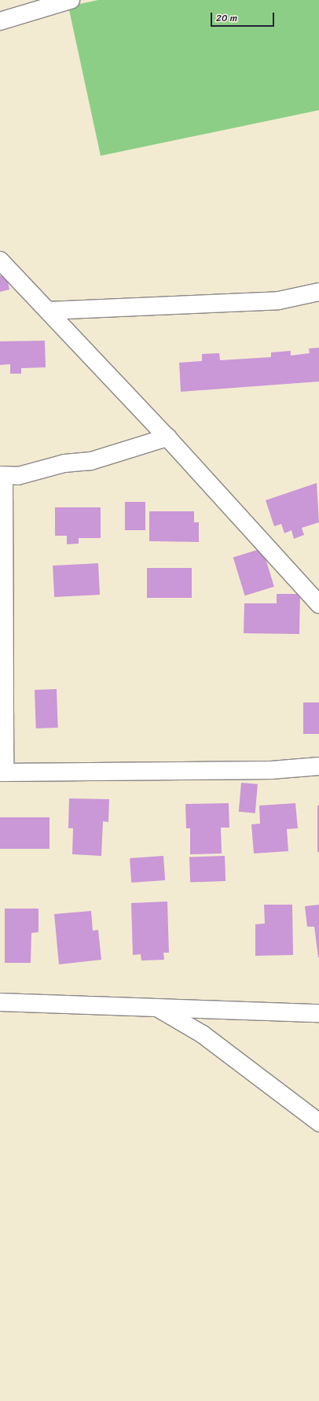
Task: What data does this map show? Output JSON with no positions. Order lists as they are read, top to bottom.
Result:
{
  "scale_bar": "20 m"
}
